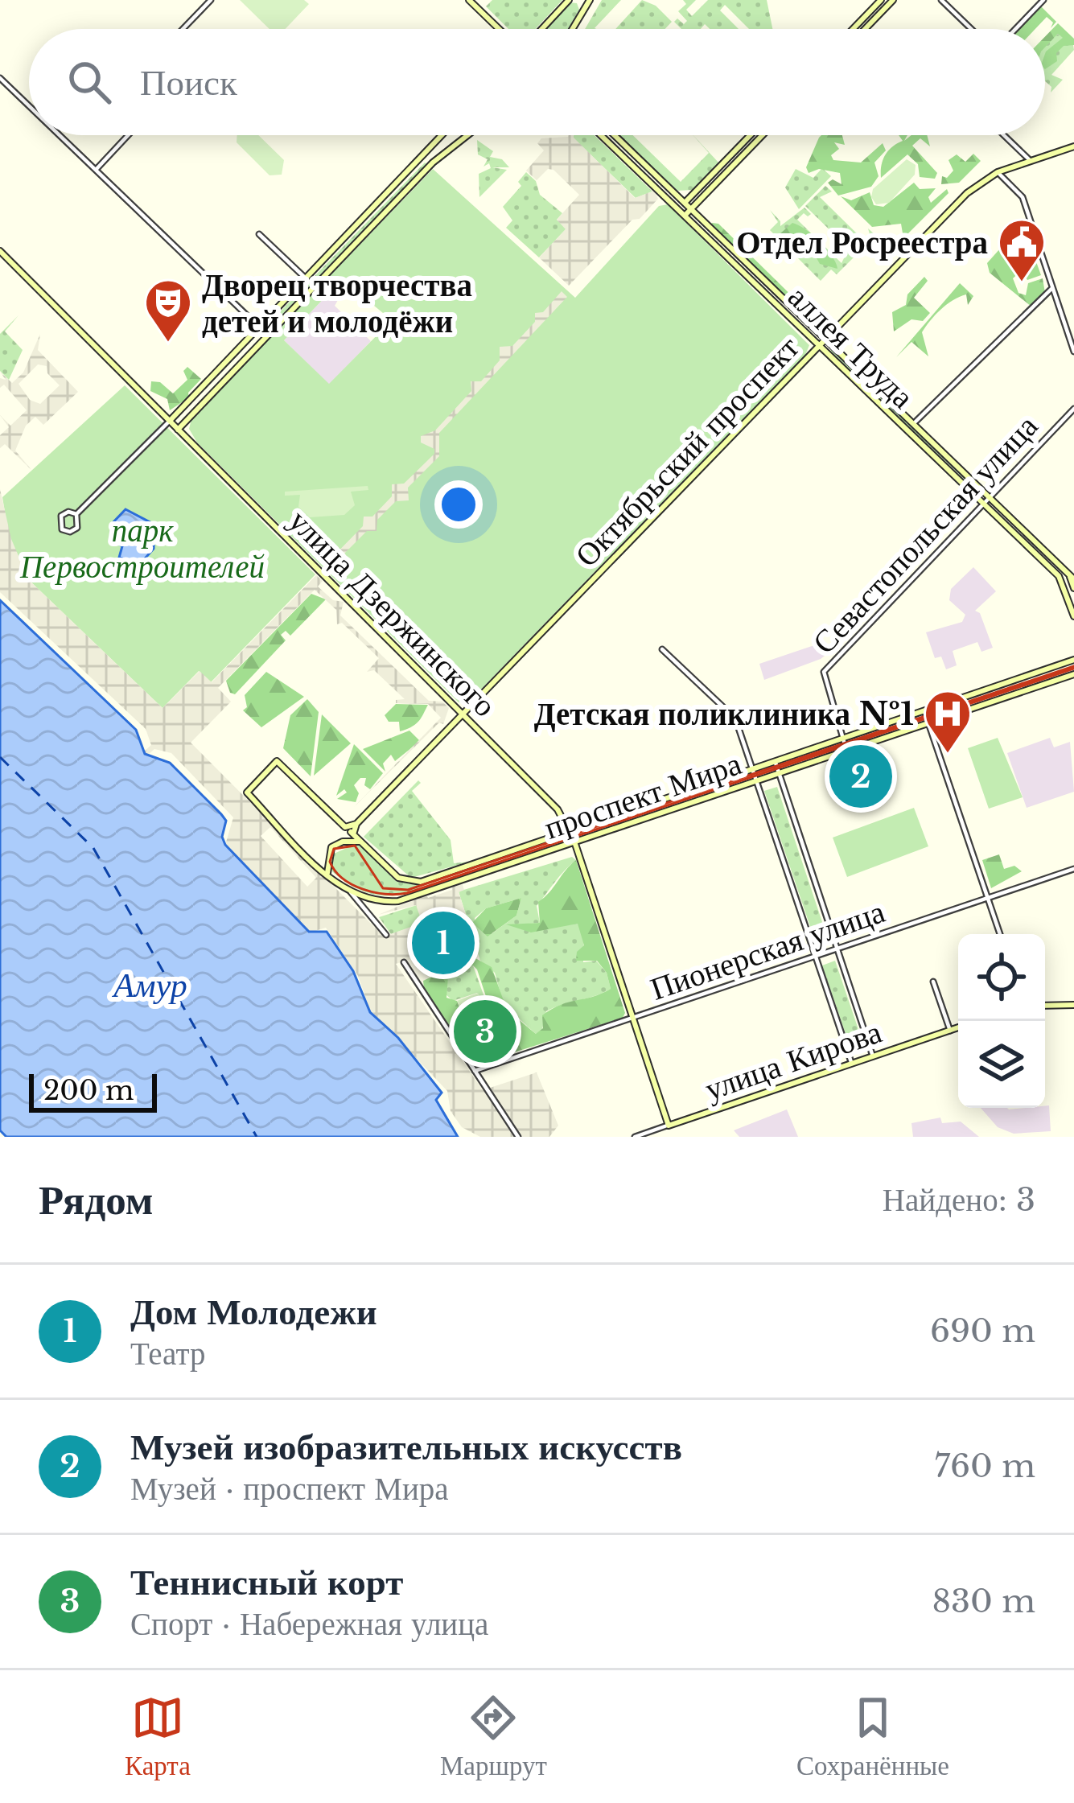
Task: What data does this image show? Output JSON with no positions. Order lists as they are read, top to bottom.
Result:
{
  "streets": {
    "main road": [
      "аллея Труда",
      "Октябрьский проспект",
      "улица Дзержинского",
      "проспект Мира",
      "улица Кирова"
    ],
    "street": ["Севастопольская улица", "Пионерская улица"]
  },
  "crossings": [
    ["аллея Труда", "Октябрьский проспект"],
    ["аллея Труда", "Севастопольская улица"],
    ["Октябрьский проспект", "улица Дзержинского"],
    ["Севастопольская улица", "проспект Мира"],
    ["улица Дзержинского", "проспект Мира"],
    ["улица Дзержинского", "Пионерская улица"],
    ["улица Дзержинского", "улица Кирова"]
  ],
  "water": ["Амур"],
  "parks": ["парк Первостроителей"],
  "places": {
    "public building": ["Отдел Росреестра"],
    "theatre": ["Дворец творчества детей и молодёжи"],
    "hospital": ["Детская поликлиника №1"]
  },
  "scale_bar": "200 m",
  "page": {
    "search": "Поиск",
    "pins": ["2", "1", "3"],
    "scale": "200 m",
    "heading": ["Рядом", "Найдено: 3"],
    "list": [
      {
        "mark": "1",
        "name": "Дом Молодежи",
        "note": "Театр",
        "value": "690 m"
      },
      {
        "mark": "2",
        "name": "Музей изобразительных искусств",
        "note": "Музей · проспект Мира",
        "value": "760 m"
      },
      {
        "mark": "3",
        "name": "Теннисный корт",
        "note": "Спорт · Набережная улица",
        "value": "830 m"
      }
    ],
    "nav": ["Карта", "Маршрут", "Сохранённые"]
  }
}
